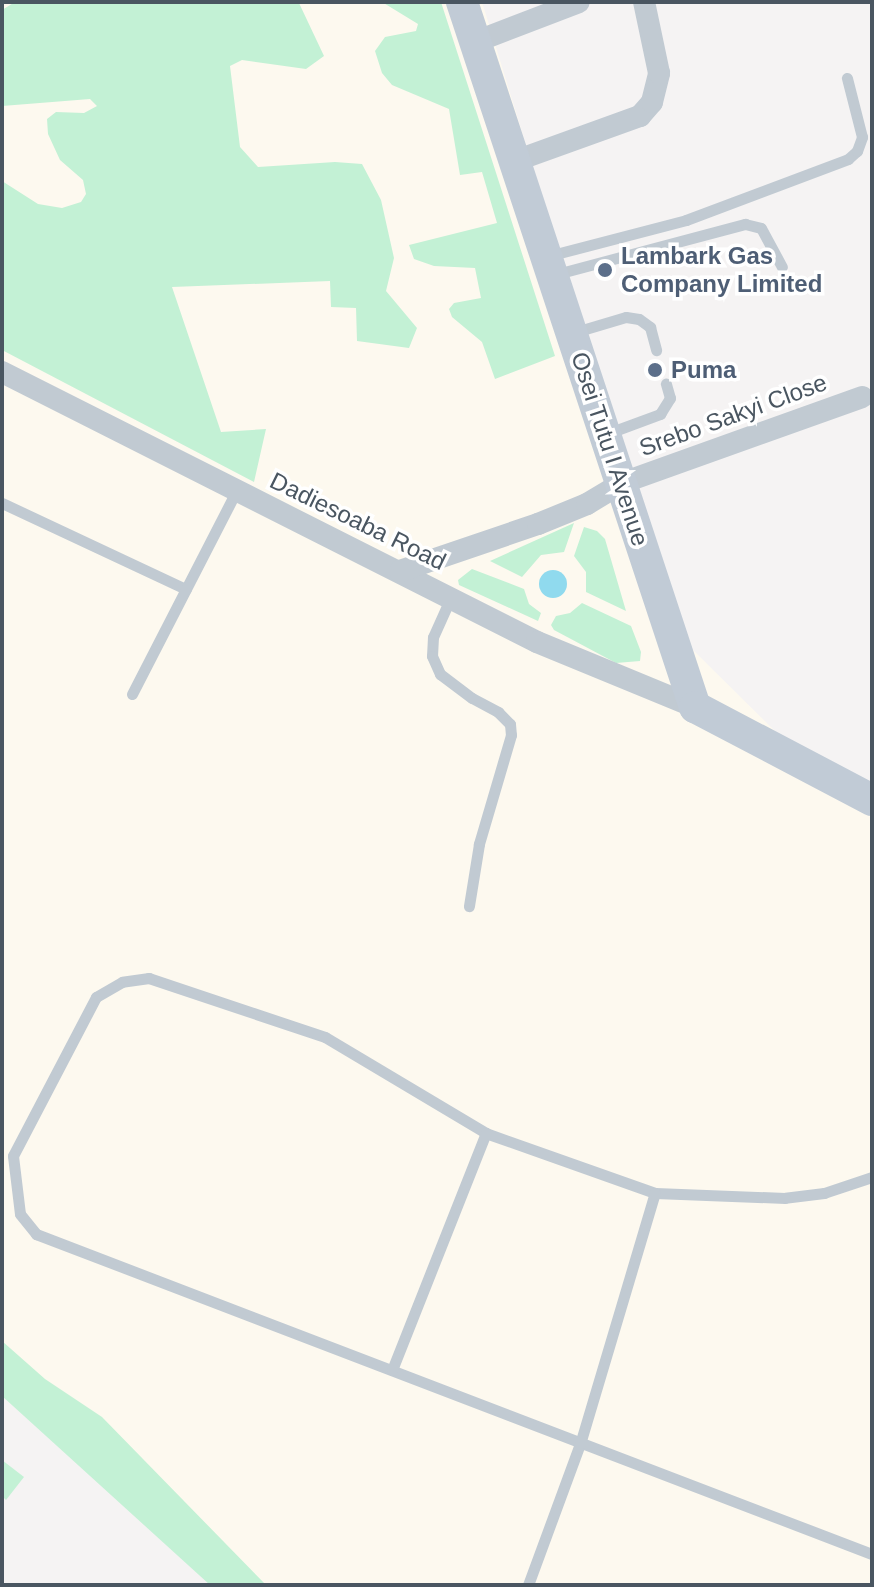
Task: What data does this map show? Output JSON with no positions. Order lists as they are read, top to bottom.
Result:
{
  "streets": {
    "street": ["Srebo Sakyi Close", "Osei Tutu I Avenue", "Dadiesoaba Road"]
  },
  "crossings": [
    ["Srebo Sakyi Close", "Osei Tutu I Avenue"],
    ["Srebo Sakyi Close", "Dadiesoaba Road"],
    ["Osei Tutu I Avenue", "Dadiesoaba Road"]
  ],
  "places": ["Lambark Gas Company Limited", "Puma"]
}
